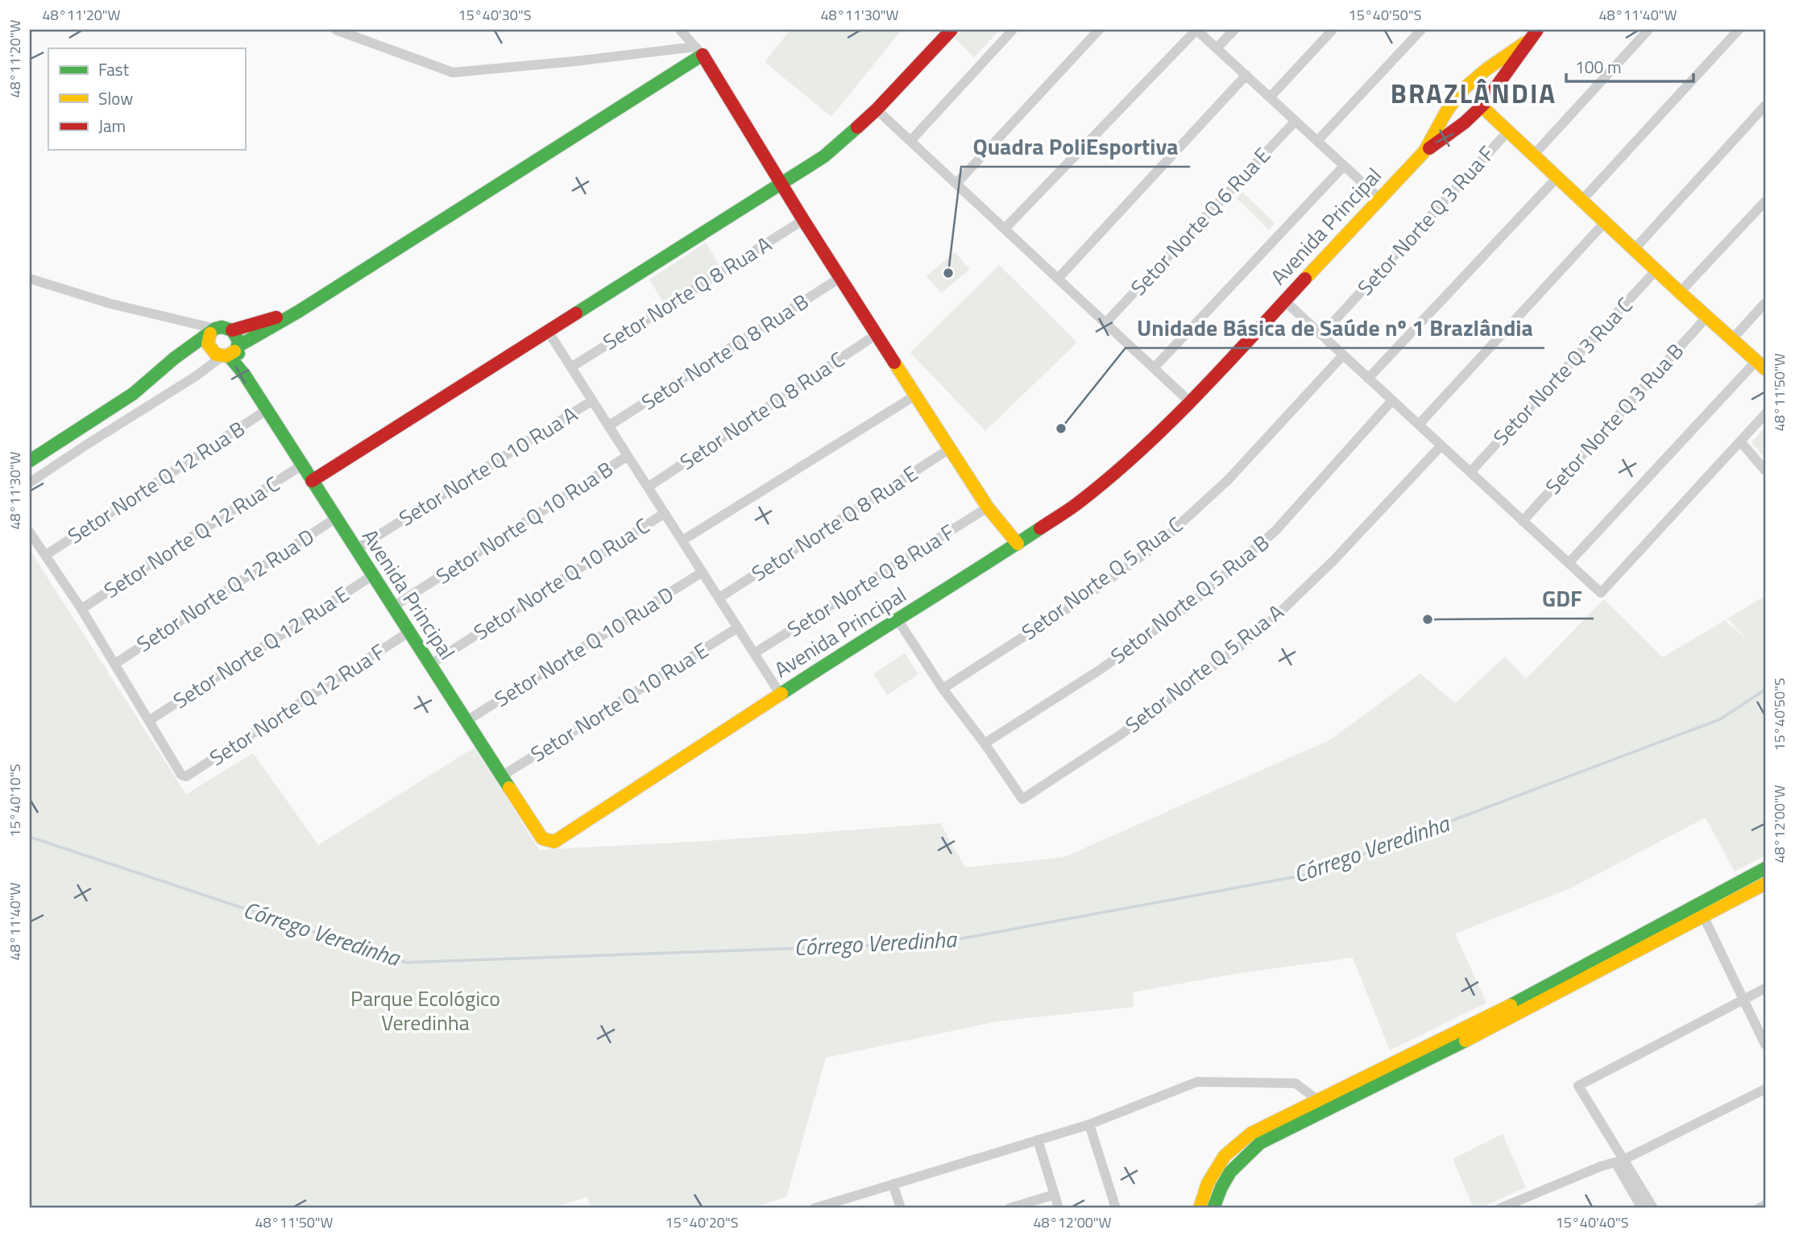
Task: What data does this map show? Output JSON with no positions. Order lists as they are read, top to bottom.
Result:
{
  "streets": {
    "street": [
      "Setor Norte Q 3 Rua F",
      "Setor Norte Q 6 Rua E",
      "Avenida Principal",
      "Setor Norte Q 8 Rua A",
      "Setor Norte Q 8 Rua B",
      "Setor Norte Q 3 Rua C",
      "Setor Norte Q 8 Rua C",
      "Setor Norte Q 3 Rua B",
      "Setor Norte Q 10 Rua A",
      "Setor Norte Q 12 Rua B",
      "Setor Norte Q 10 Rua B",
      "Setor Norte Q 8 Rua E",
      "Setor Norte Q 12 Rua C",
      "Setor Norte Q 5 Rua C",
      "Setor Norte Q 10 Rua C",
      "Setor Norte Q 8 Rua F",
      "Setor Norte Q 12 Rua D",
      "Setor Norte Q 5 Rua B",
      "Setor Norte Q 10 Rua D",
      "Setor Norte Q 12 Rua E",
      "Setor Norte Q 5 Rua A",
      "Setor Norte Q 10 Rua E",
      "Setor Norte Q 12 Rua F"
    ]
  },
  "crossings": [
    ["Avenida Principal", "Setor Norte Q 10 Rua A"],
    ["Avenida Principal", "Setor Norte Q 12 Rua B"],
    ["Avenida Principal", "Setor Norte Q 10 Rua B"],
    ["Avenida Principal", "Setor Norte Q 12 Rua C"],
    ["Avenida Principal", "Setor Norte Q 10 Rua C"],
    ["Avenida Principal", "Setor Norte Q 12 Rua D"],
    ["Avenida Principal", "Setor Norte Q 10 Rua D"],
    ["Avenida Principal", "Setor Norte Q 12 Rua E"],
    ["Avenida Principal", "Setor Norte Q 10 Rua E"],
    ["Avenida Principal", "Setor Norte Q 12 Rua F"],
    ["Setor Norte Q 5 Rua B", "Setor Norte Q 5 Rua A"],
    ["Setor Norte Q 12 Rua E", "Setor Norte Q 12 Rua F"]
  ],
  "districts": ["BRAZLÂNDIA"],
  "water": ["Córrego Veredinha"],
  "parks": ["Parque Ecológico Veredinha"],
  "places": ["Quadra PoliEsportiva", "Unidade Básica de Saúde nº 1 Brazlândia", "GDF"],
  "legend": ["Fast", "Slow", "Jam"],
  "scale_bar": "100 m",
  "coordinates": [
    "48°11'20\"W",
    "15°40'30\"S",
    "48°11'30\"W",
    "15°40'50\"S",
    "48°11'40\"W",
    "48°11'50\"W",
    "15°40'10\"S",
    "48°12'00\"W",
    "15°40'20\"S",
    "15°40'40\"S"
  ]
}
